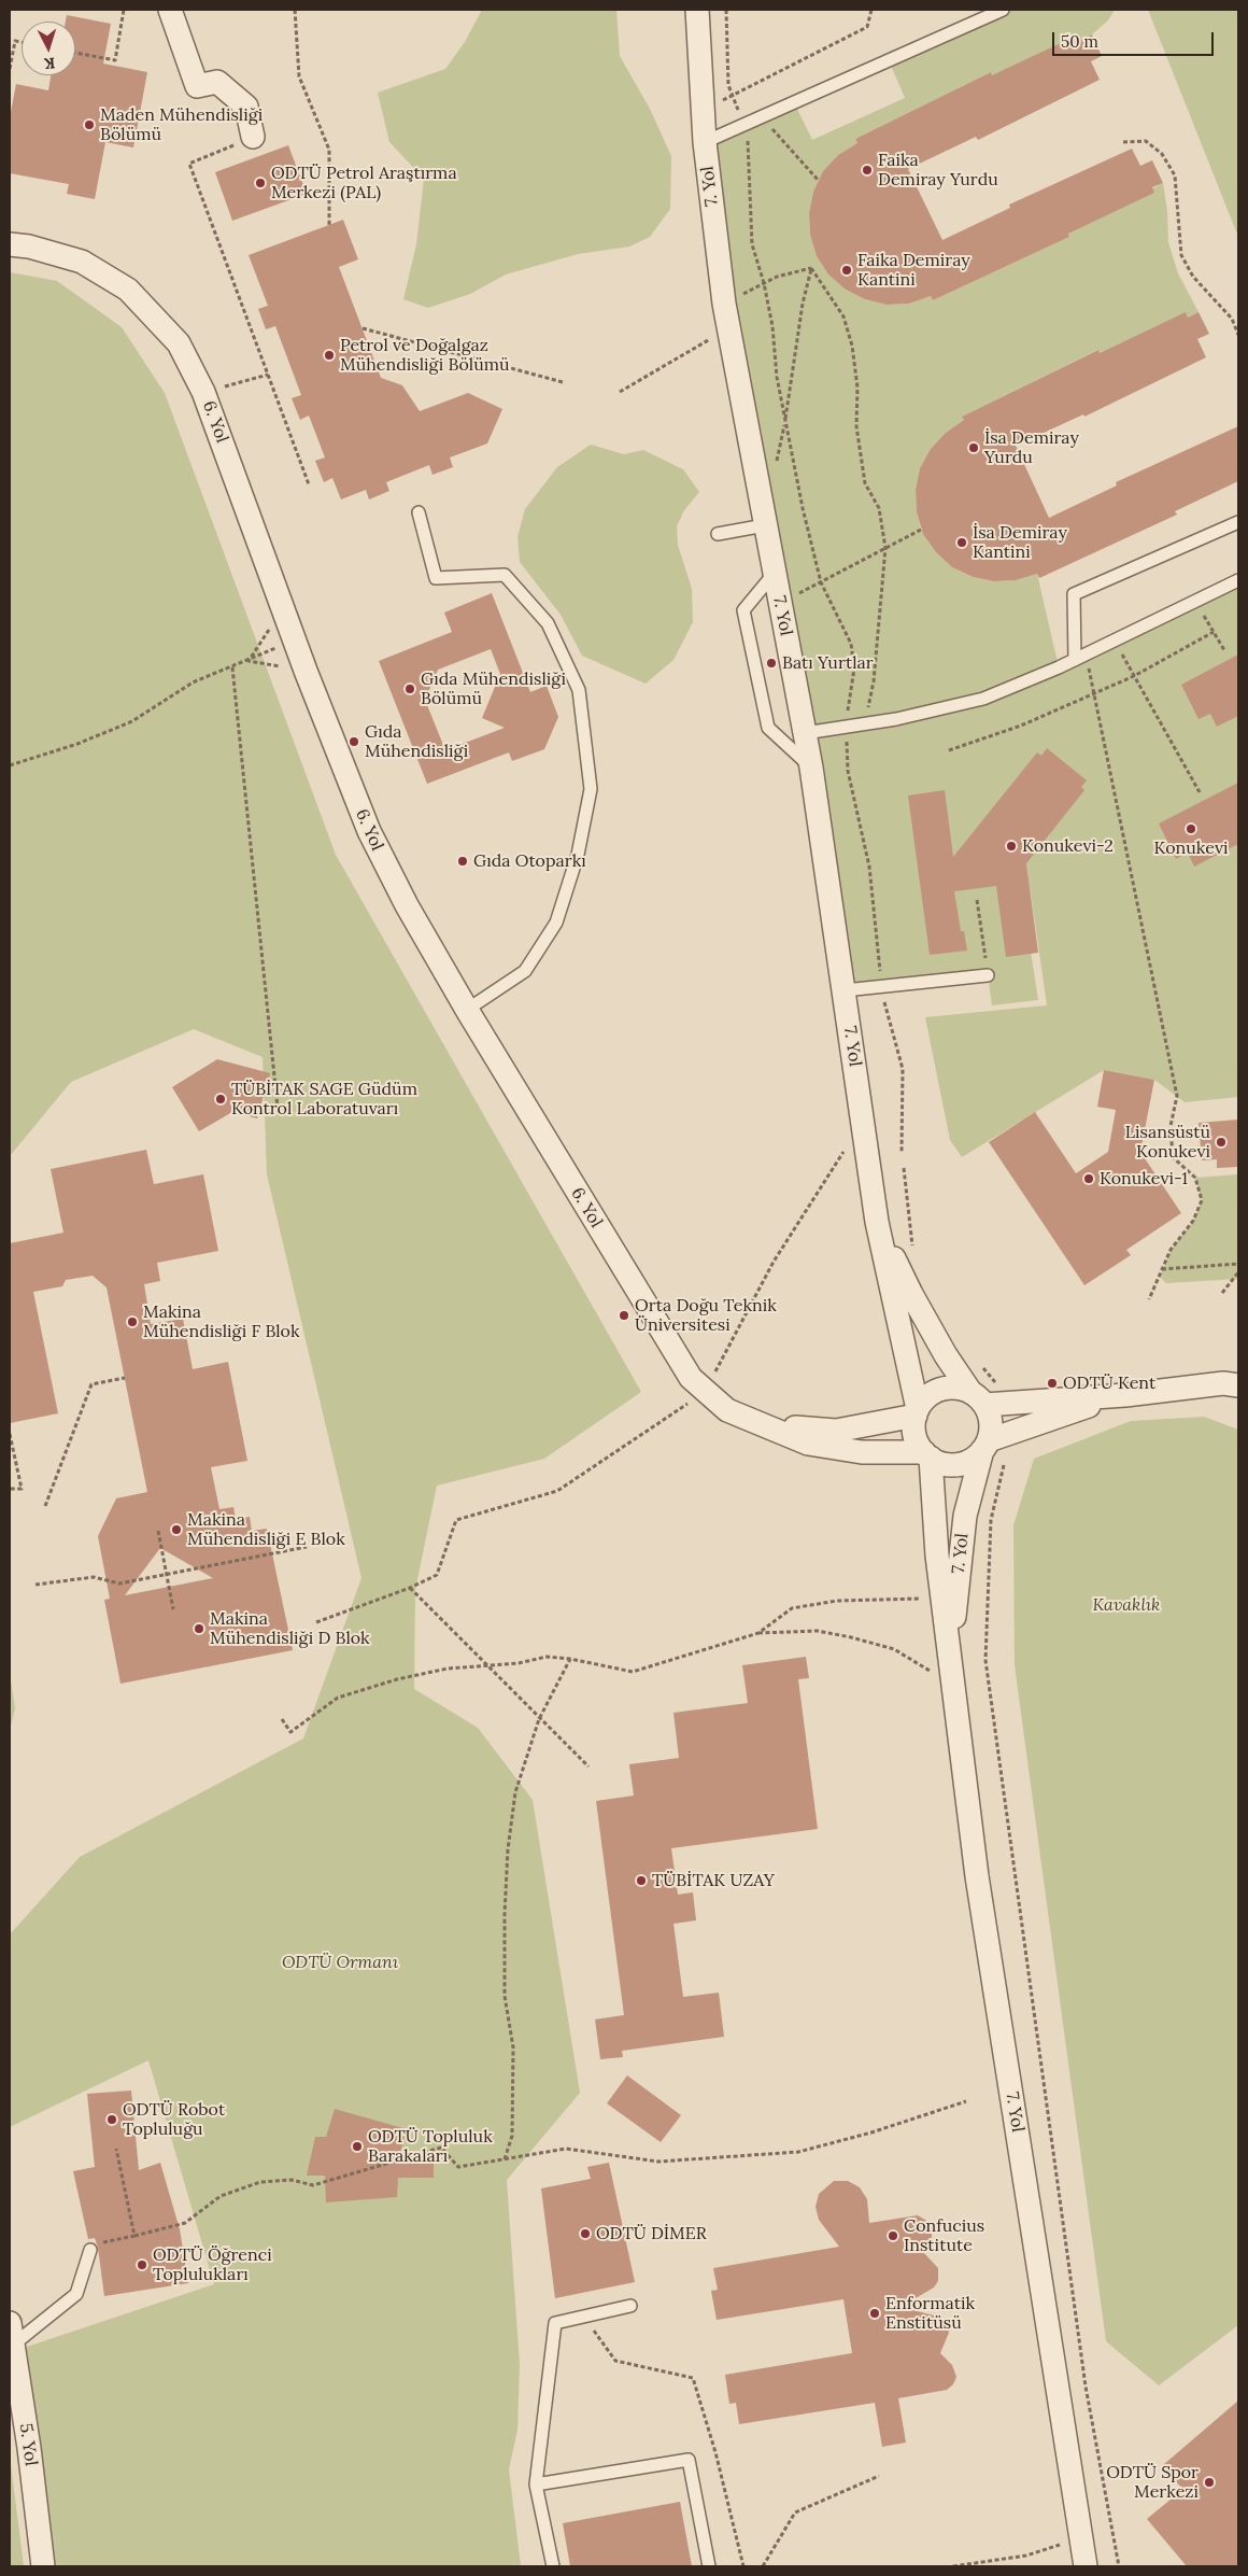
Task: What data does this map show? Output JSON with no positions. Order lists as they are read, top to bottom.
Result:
{
  "streets": {
    "street": ["7. Yol", "6. Yol", "5. Yol"]
  },
  "crossings": [
    ["7. Yol", "6. Yol"]
  ],
  "parks": ["Kavaklık", "ODTÜ Ormanı"],
  "places": [
    "Maden Mühendisliği Bölümü",
    "Faika Demiray Yurdu",
    "ODTÜ Petrol Araştırma Merkezi (PAL)",
    "Faika Demiray Kantini",
    "Petrol ve Doğalgaz Mühendisliği Bölümü",
    "İsa Demiray Yurdu",
    "İsa Demiray Kantini",
    "Batı Yurtlar",
    "Gıda Mühendisliği Bölümü",
    "Gıda Mühendisliği",
    "Konukevi",
    "Konukevi-2",
    "Gıda Otoparkı",
    "TÜBİTAK SAGE Güdüm Kontrol Laboratuvarı",
    "Lisansüstü Konukevi",
    "Konukevi-1",
    "Orta Doğu Teknik Üniversitesi",
    "Makina Mühendisliği F Blok",
    "ODTÜ Kent",
    "Makina Mühendisliği E Blok",
    "Makina Mühendisliği D Blok",
    "TÜBİTAK UZAY",
    "ODTÜ Robot Topluluğu",
    "ODTÜ Topluluk Barakaları",
    "ODTÜ DİMER",
    "Confucius Institute",
    "ODTÜ Öğrenci Toplulukları",
    "Enformatik Enstitüsü",
    "ODTÜ Spor Merkezi"
  ],
  "scale_bar": "50 m",
  "north": "bottom"
}
